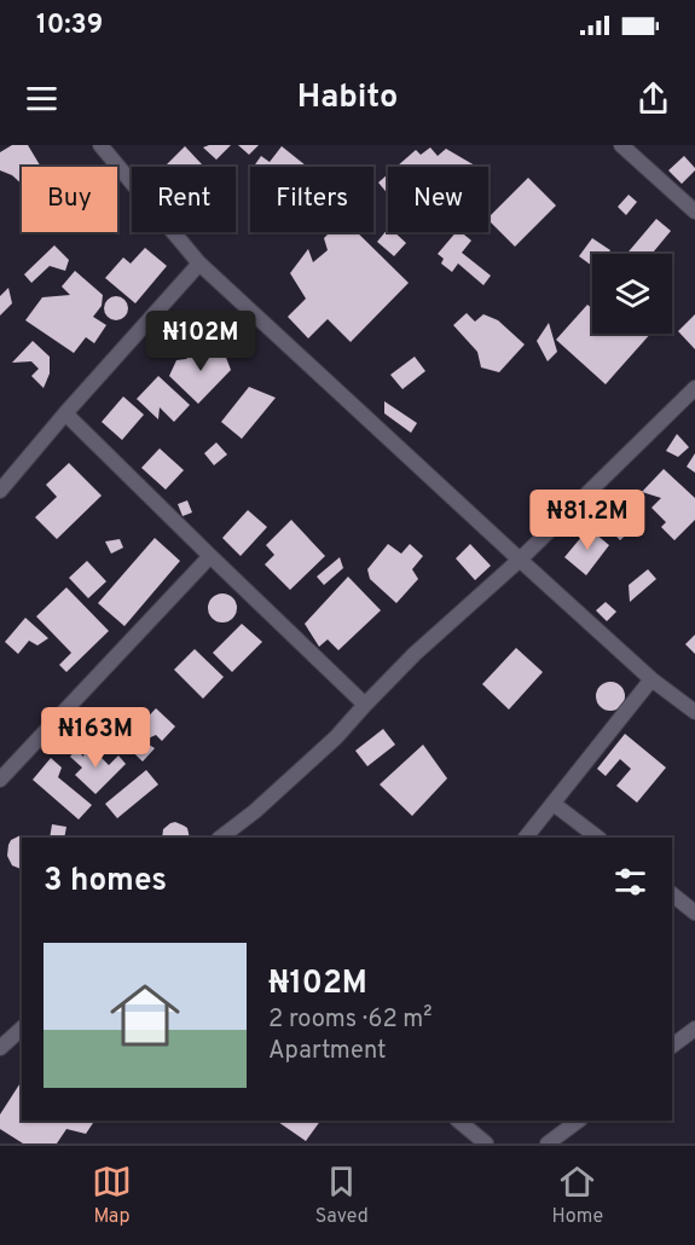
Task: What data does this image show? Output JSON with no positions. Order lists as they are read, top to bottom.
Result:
{
  "page": {
    "status": "10:39",
    "header": "Habito",
    "chip": [
      "Buy",
      "Rent",
      "Filters",
      "New"
    ],
    "price": ["₦102M", "₦81.2M", "₦163M"],
    "heading": "3 homes",
    "list": [
      {
        "name": "₦102M",
        "note": "2 rooms · 62 m² · Apartment"
      }
    ],
    "tabs": ["Map", "Saved", "Home"]
  }
}
